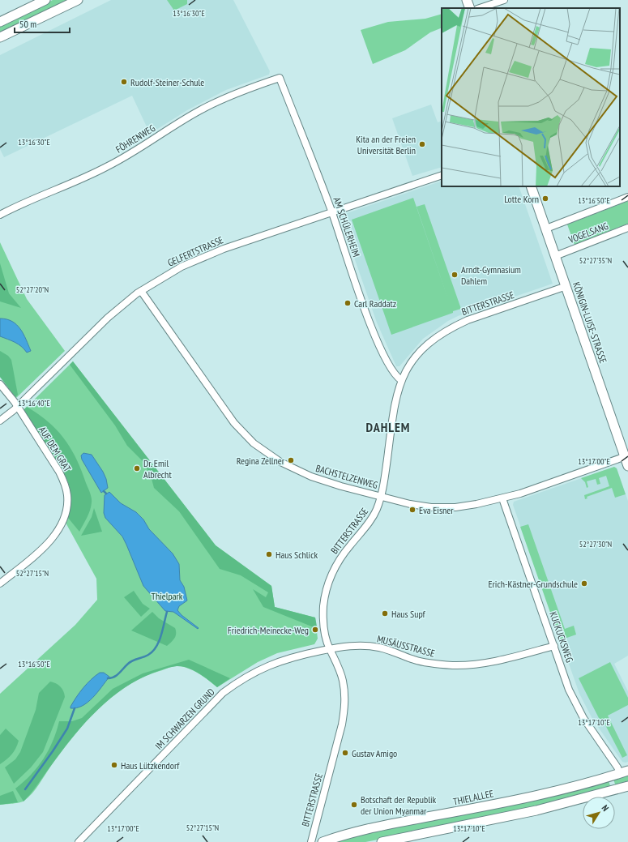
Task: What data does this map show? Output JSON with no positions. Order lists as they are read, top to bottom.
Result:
{
  "streets": {
    "main road": ["KÖNIGIN-LUISE-STRASSE", "THIELALLEE"],
    "street": [
      "FÖHRENWEG",
      "AM SCHÜLERHEIM",
      "VOGELSANG",
      "GELFERTSTRASSE",
      "BITTERSTRASSE",
      "AUF DEM GRAT",
      "BACHSTELZENWEG",
      "KUCKUCKSWEG",
      "MUSÄUSSTRASSE",
      "IM SCHWARZEN GRUND"
    ]
  },
  "crossings": [
    ["FÖHRENWEG", "AM SCHÜLERHEIM"],
    ["AM SCHÜLERHEIM", "GELFERTSTRASSE"],
    ["AM SCHÜLERHEIM", "BITTERSTRASSE"],
    ["VOGELSANG", "KÖNIGIN-LUISE-STRASSE"],
    ["GELFERTSTRASSE", "AUF DEM GRAT"],
    ["GELFERTSTRASSE", "BACHSTELZENWEG"],
    ["BITTERSTRASSE", "KÖNIGIN-LUISE-STRASSE"],
    ["BITTERSTRASSE", "BACHSTELZENWEG"],
    ["BITTERSTRASSE", "MUSÄUSSTRASSE"],
    ["BITTERSTRASSE", "IM SCHWARZEN GRUND"],
    ["KÖNIGIN-LUISE-STRASSE", "BACHSTELZENWEG"],
    ["BACHSTELZENWEG", "KUCKUCKSWEG"],
    ["KUCKUCKSWEG", "MUSÄUSSTRASSE"],
    ["KUCKUCKSWEG", "THIELALLEE"],
    ["MUSÄUSSTRASSE", "IM SCHWARZEN GRUND"]
  ],
  "districts": ["DAHLEM"],
  "parks": ["Thielpark"],
  "places": [
    "Rudolf-Steiner-Schule",
    "Kita an der Freien Universität Berlin",
    "Lotte Korn",
    "Arndt-Gymnasium Dahlem",
    "Carl Raddatz",
    "Regina Zellner",
    "Dr. Emil Albrecht",
    "Eva Eisner",
    "Haus Schlick",
    "Erich-Kästner-Grundschule",
    "Haus Supf",
    "Friedrich-Meinecke-Weg",
    "Gustav Amigo",
    "Haus Lützkendorf",
    "Botschaft der Republik der Union Myanmar"
  ],
  "scale_bar": "50 m",
  "north": "top right",
  "coordinates": [
    "13°16'30\"E",
    "13°16'50\"E",
    "52°27'35\"N",
    "52°27'20\"N",
    "13°16'40\"E",
    "13°17'00\"E",
    "52°27'30\"N",
    "52°27'15\"N",
    "13°17'10\"E"
  ]
}
